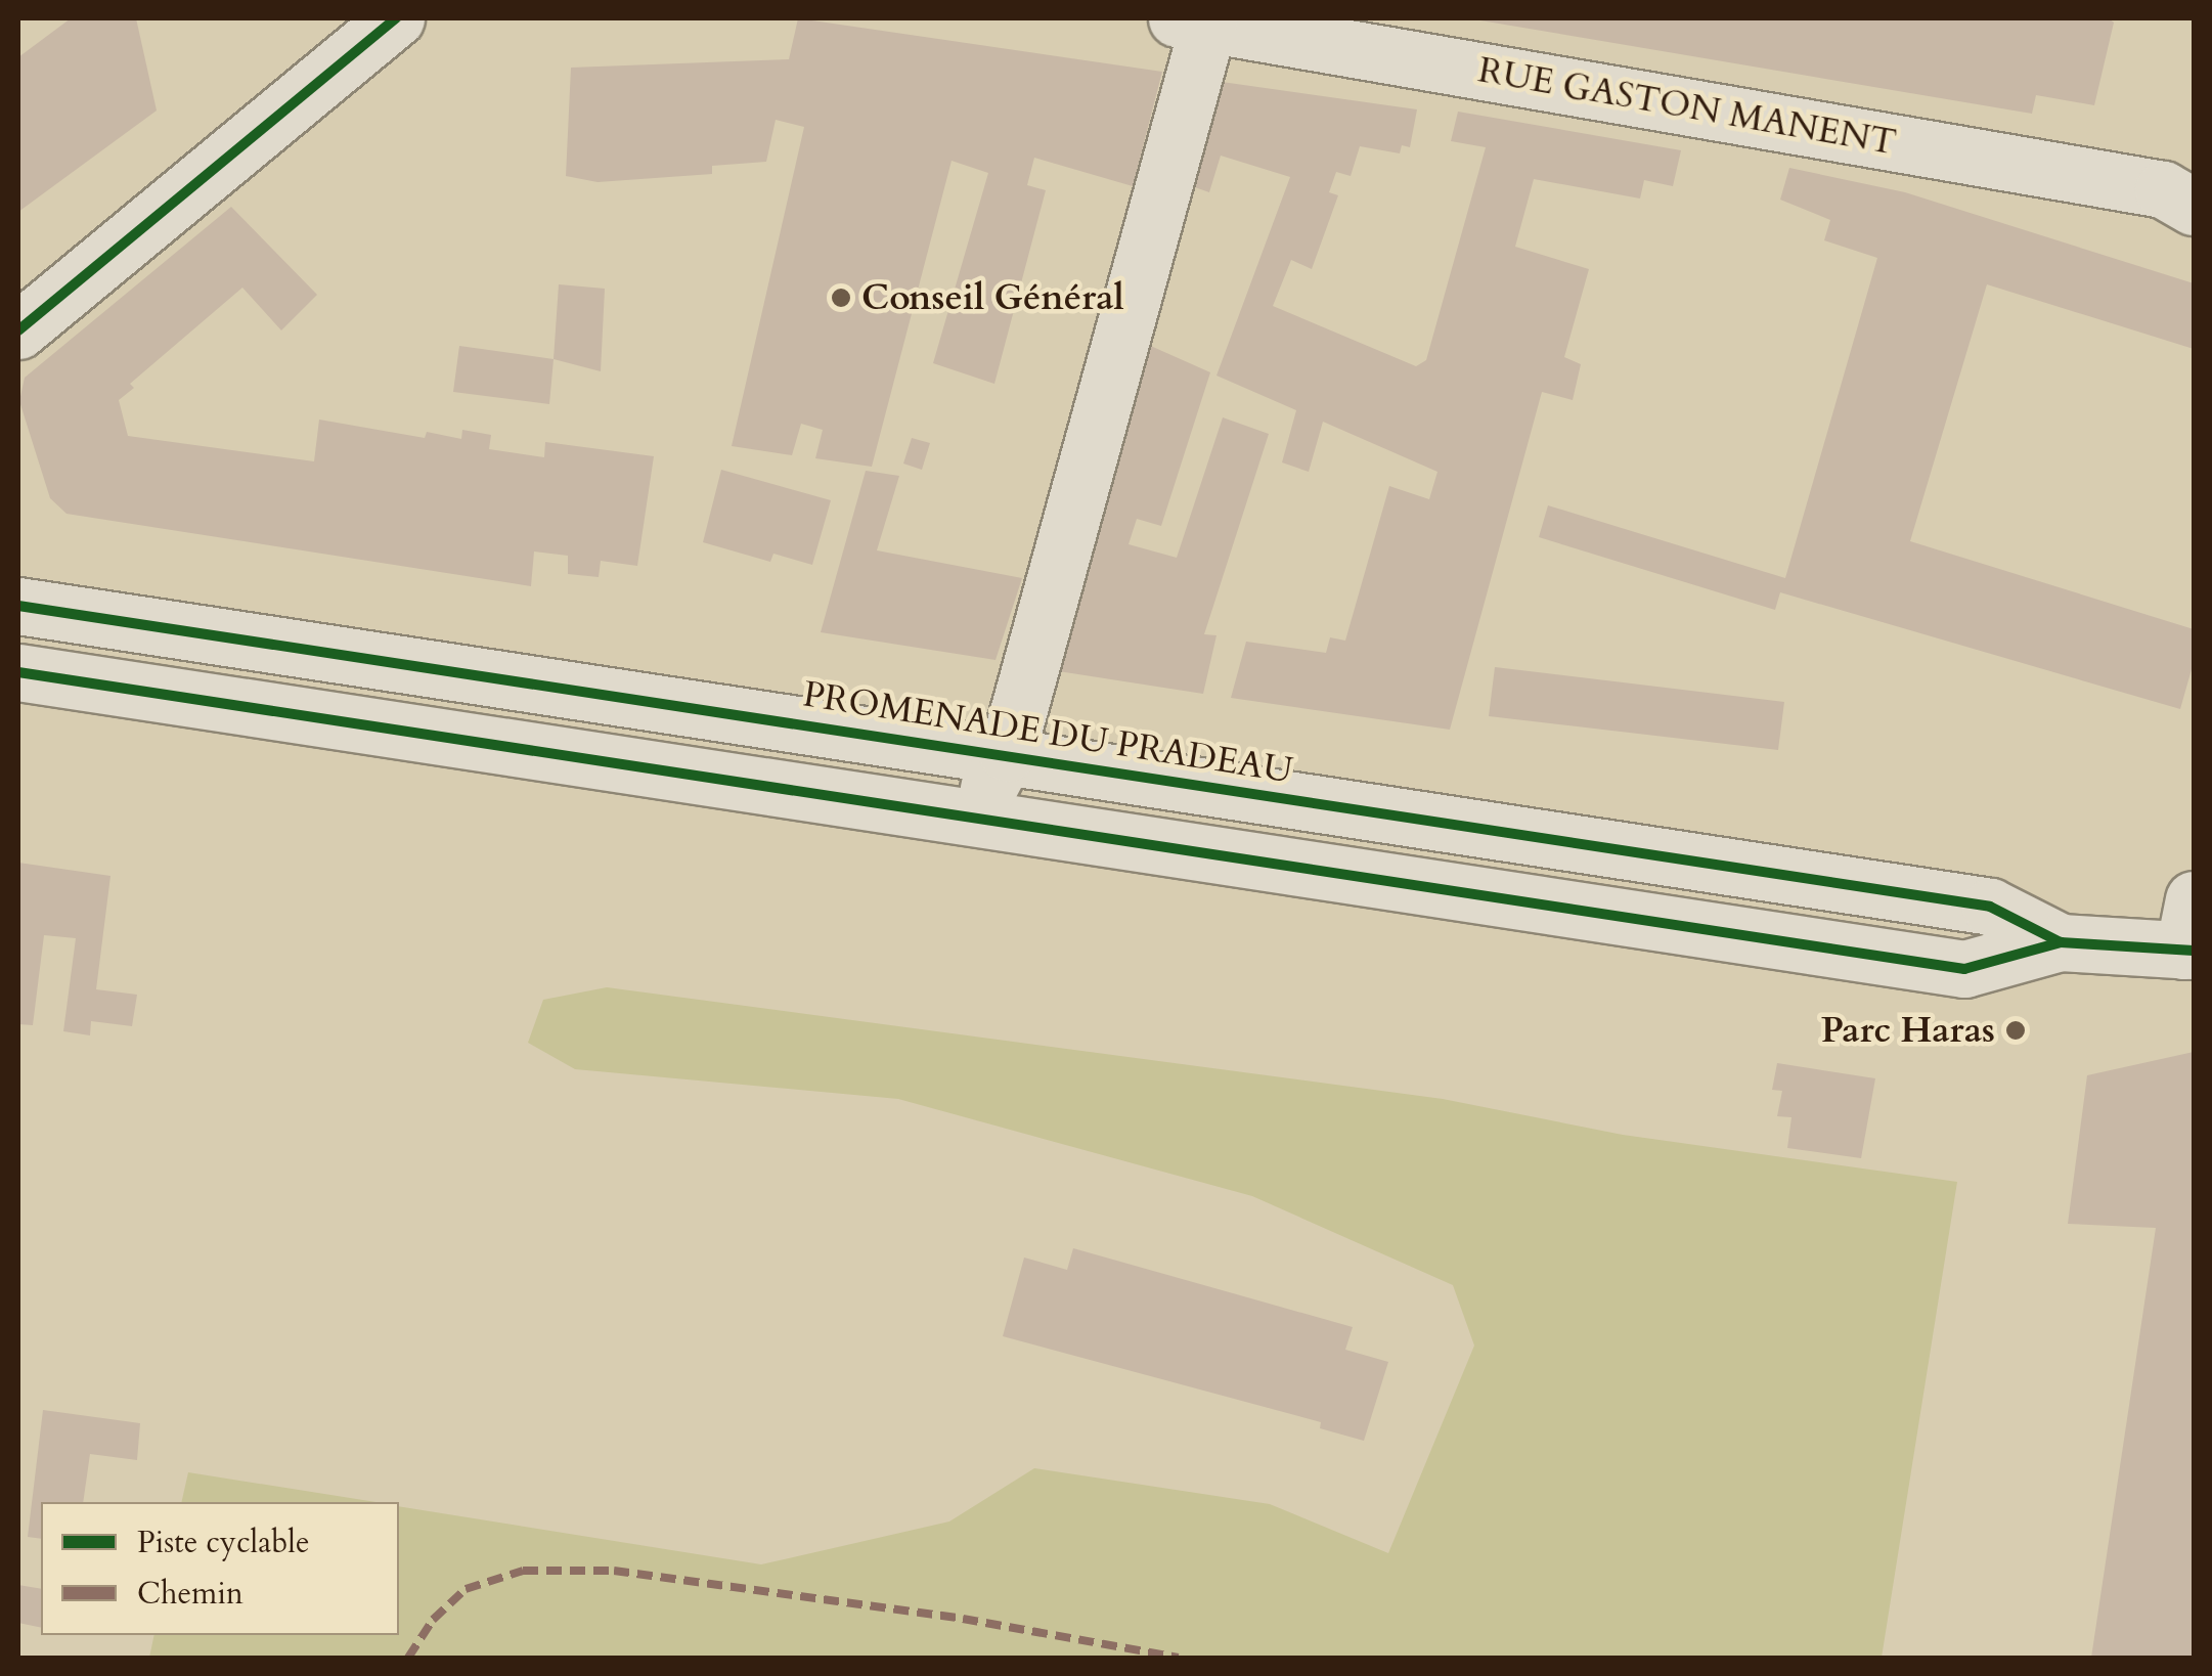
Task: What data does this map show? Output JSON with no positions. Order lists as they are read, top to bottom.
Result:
{
  "streets": {
    "street": ["RUE GASTON MANENT", "PROMENADE DU PRADEAU"]
  },
  "places": ["Conseil Général", "Parc Haras"],
  "legend": ["Piste cyclable", "Chemin"]
}
